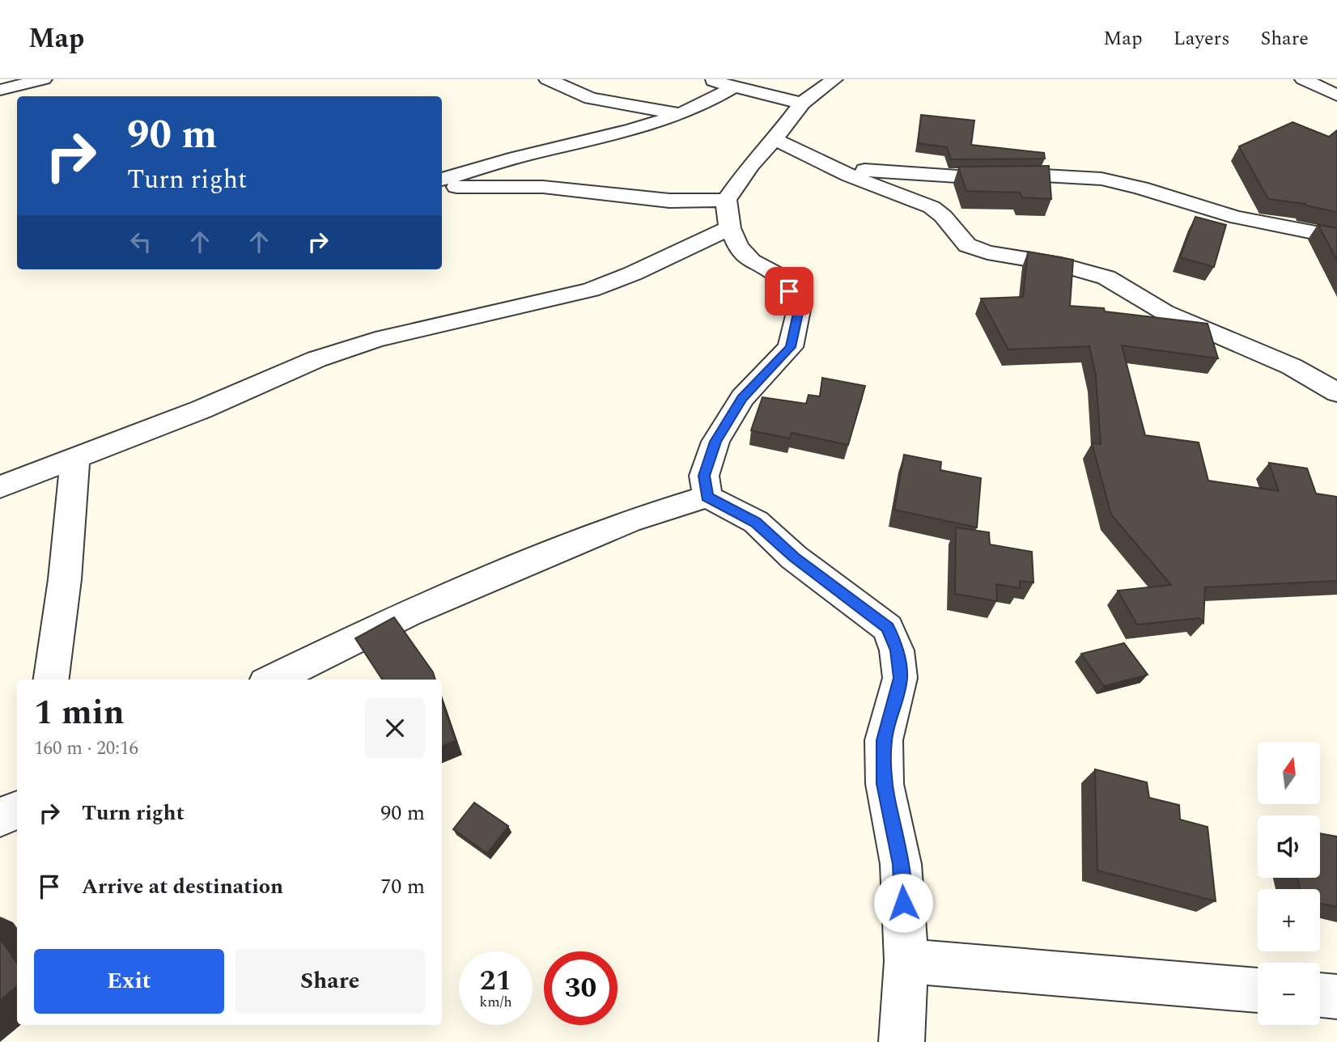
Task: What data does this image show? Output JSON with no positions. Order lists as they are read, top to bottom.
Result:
{
  "north": "top",
  "page": {
    "header": "Map",
    "nav": ["Map", "Layers", "Share"],
    "turn": ["90 m", "Turn right"],
    "heading": ["1 min", "160 m · 20:16"],
    "map_buttons": ["+", "−"],
    "list": [
      {
        "name": "Turn right",
        "value": "90 m"
      },
      {
        "name": "Arrive at destination",
        "value": "70 m"
      }
    ],
    "buttons": ["Exit", "Share"],
    "speed": "21 km/h",
    "limit": "30"
  }
}
